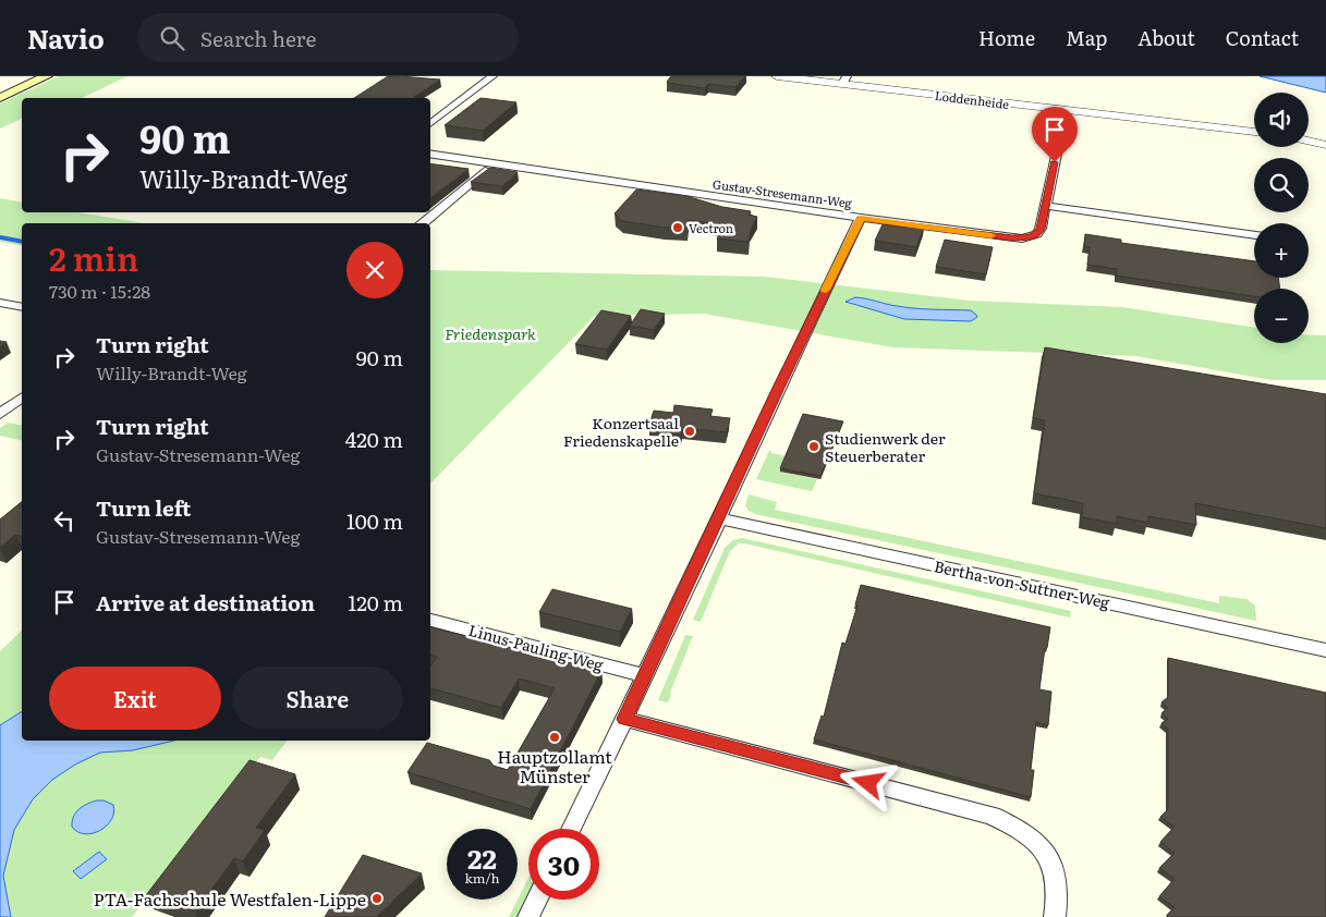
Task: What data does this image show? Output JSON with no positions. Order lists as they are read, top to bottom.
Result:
{
  "streets": {
    "street": [
      "Loddenheide",
      "Gustav-Stresemann-Weg",
      "Bertha-von-Suttner-Weg",
      "Linus-Pauling-Weg"
    ]
  },
  "crossings": [
    ["Loddenheide", "Gustav-Stresemann-Weg"]
  ],
  "parks": ["Friedenspark"],
  "places": [
    "Vectron",
    "Konzertsaal Friedenskapelle",
    "Studienwerk der Steuerberater",
    "Hauptzollamt Münster",
    "PTA-Fachschule Westfalen-Lippe"
  ],
  "page": {
    "header": "Navio",
    "search": "Search here",
    "nav": [
      "Home",
      "Map",
      "About",
      "Contact"
    ],
    "map_buttons": ["+", "−"],
    "turn": ["90 m", "Willy-Brandt-Weg"],
    "heading": ["2 min", "730 m · 15:28"],
    "list": [
      {
        "name": "Turn right",
        "note": "Willy-Brandt-Weg",
        "value": "90 m"
      },
      {
        "name": "Turn right",
        "note": "Gustav-Stresemann-Weg",
        "value": "420 m"
      },
      {
        "name": "Turn left",
        "note": "Gustav-Stresemann-Weg",
        "value": "100 m"
      },
      {
        "name": "Arrive at destination",
        "value": "120 m"
      }
    ],
    "buttons": ["Exit", "Share"],
    "speed": "22 km/h",
    "limit": "30"
  }
}
